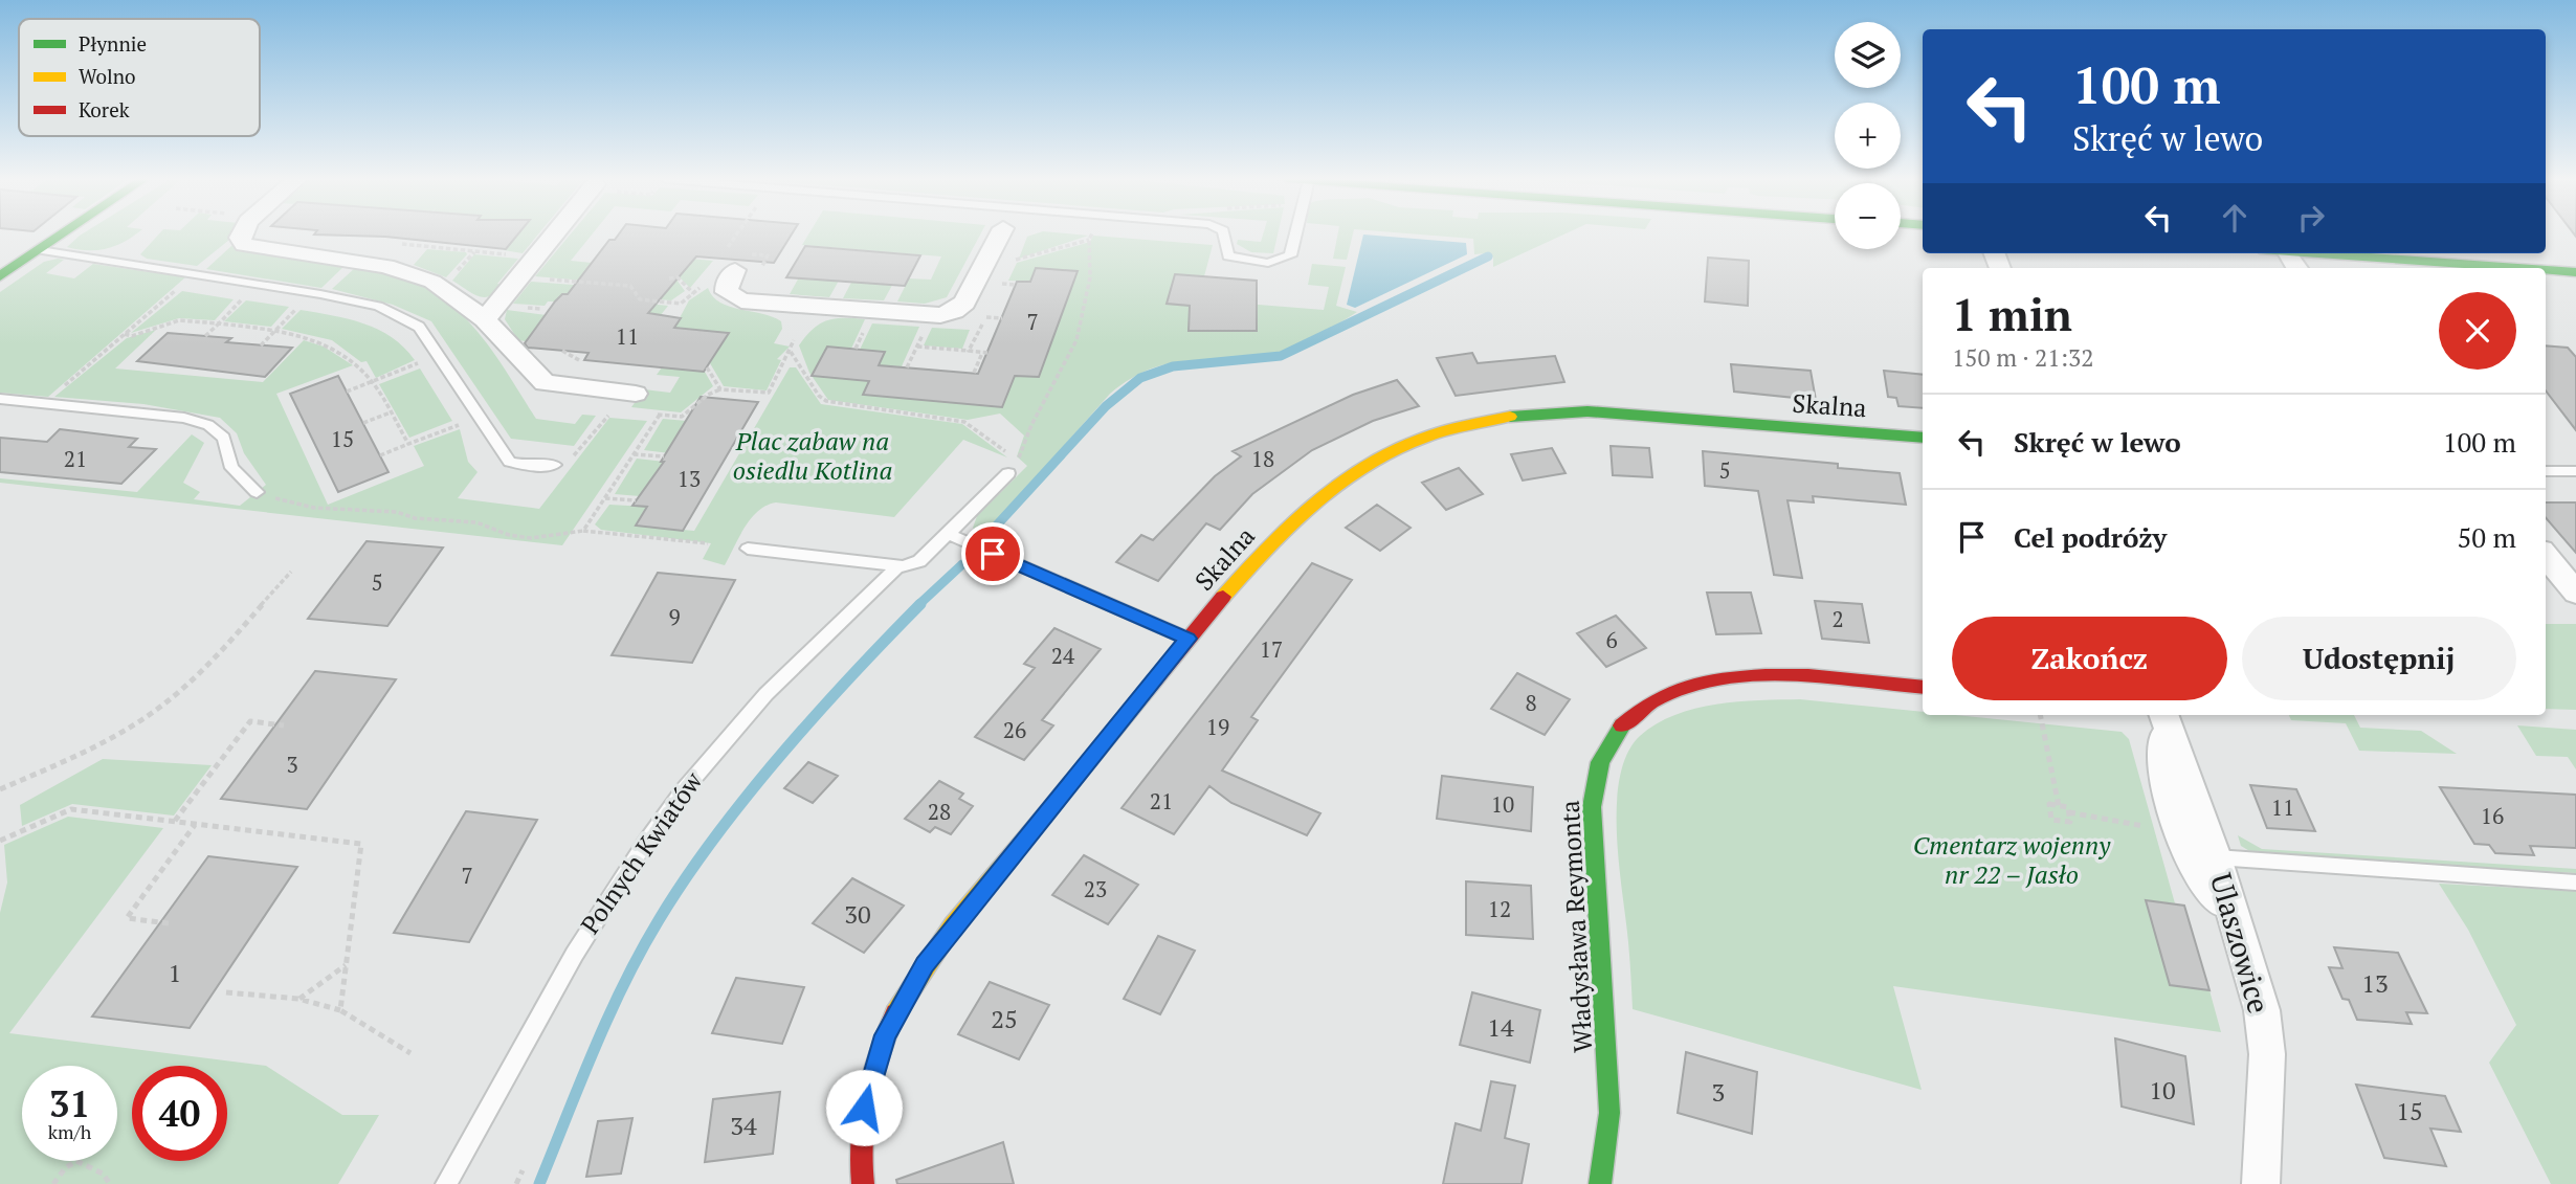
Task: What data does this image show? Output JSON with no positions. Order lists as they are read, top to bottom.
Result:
{
  "streets": {
    "street": ["Skalna", "Władysława Reymonta", "Ulaszowice"],
    "lane": ["Polnych Kwiatów"]
  },
  "parks": ["Plac zabaw na osiedlu Kotlina", "Cmentarz wojenny nr 22 – Jasło"],
  "house_numbers": [
    "7",
    "11",
    "15",
    "21",
    "18",
    "5",
    "13",
    "5",
    "9",
    "2",
    "6",
    "17",
    "24",
    "8",
    "19",
    "26",
    "3",
    "21",
    "10",
    "11",
    "28",
    "16",
    "7",
    "23",
    "12",
    "30",
    "1",
    "13",
    "25",
    "14",
    "10",
    "3",
    "15",
    "34"
  ],
  "legend": ["Płynnie", "Wolno", "Korek"],
  "page": {
    "map_buttons": ["+", "−"],
    "turn": ["100 m", "Skręć w lewo"],
    "heading": ["1 min", "150 m · 21:32"],
    "list": [
      {
        "name": "Skręć w lewo",
        "value": "100 m"
      },
      {
        "name": "Cel podróży",
        "value": "50 m"
      }
    ],
    "buttons": ["Zakończ", "Udostępnij"],
    "speed": "31 km/h",
    "limit": "40"
  }
}
